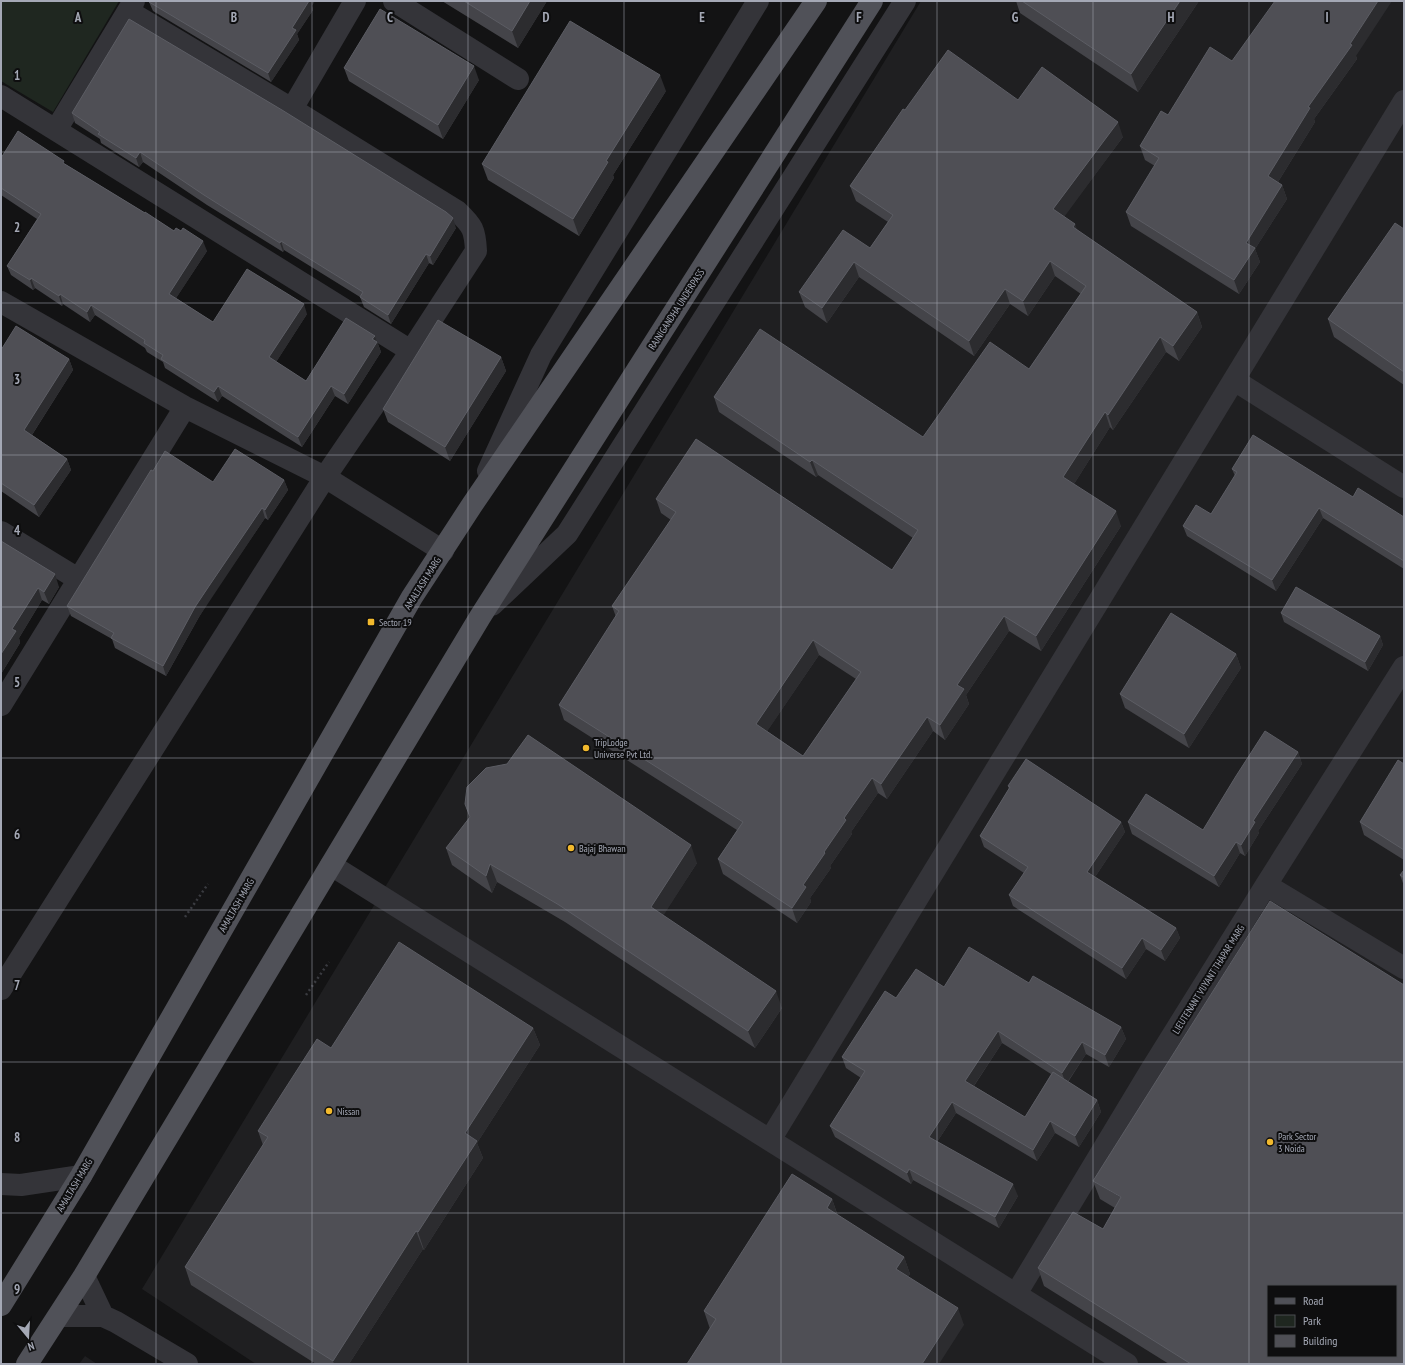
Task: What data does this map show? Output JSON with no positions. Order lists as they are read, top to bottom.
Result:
{
  "streets": {
    "main road": ["RAJNIGANDHA UNDERPASS", "AMALTASH MARG"],
    "street": ["LIEUTENANT VIJYANT THAPAR MARG"]
  },
  "places": {
    "transit": ["Sector 19"],
    "other": [
      "TripLodge Universe Pvt Ltd.",
      "Bajaj Bhawan",
      "Nissan",
      "Park Sector 3 Noida"
    ]
  },
  "legend": ["Road", "Park", "Building"],
  "north": "bottom",
  "grid": {
    "columns": [
      "A",
      "B",
      "C",
      "D",
      "E",
      "F",
      "G",
      "H",
      "I"
    ],
    "rows": [
      "1",
      "2",
      "3",
      "4",
      "5",
      "6",
      "7",
      "8",
      "9"
    ]
  }
}
